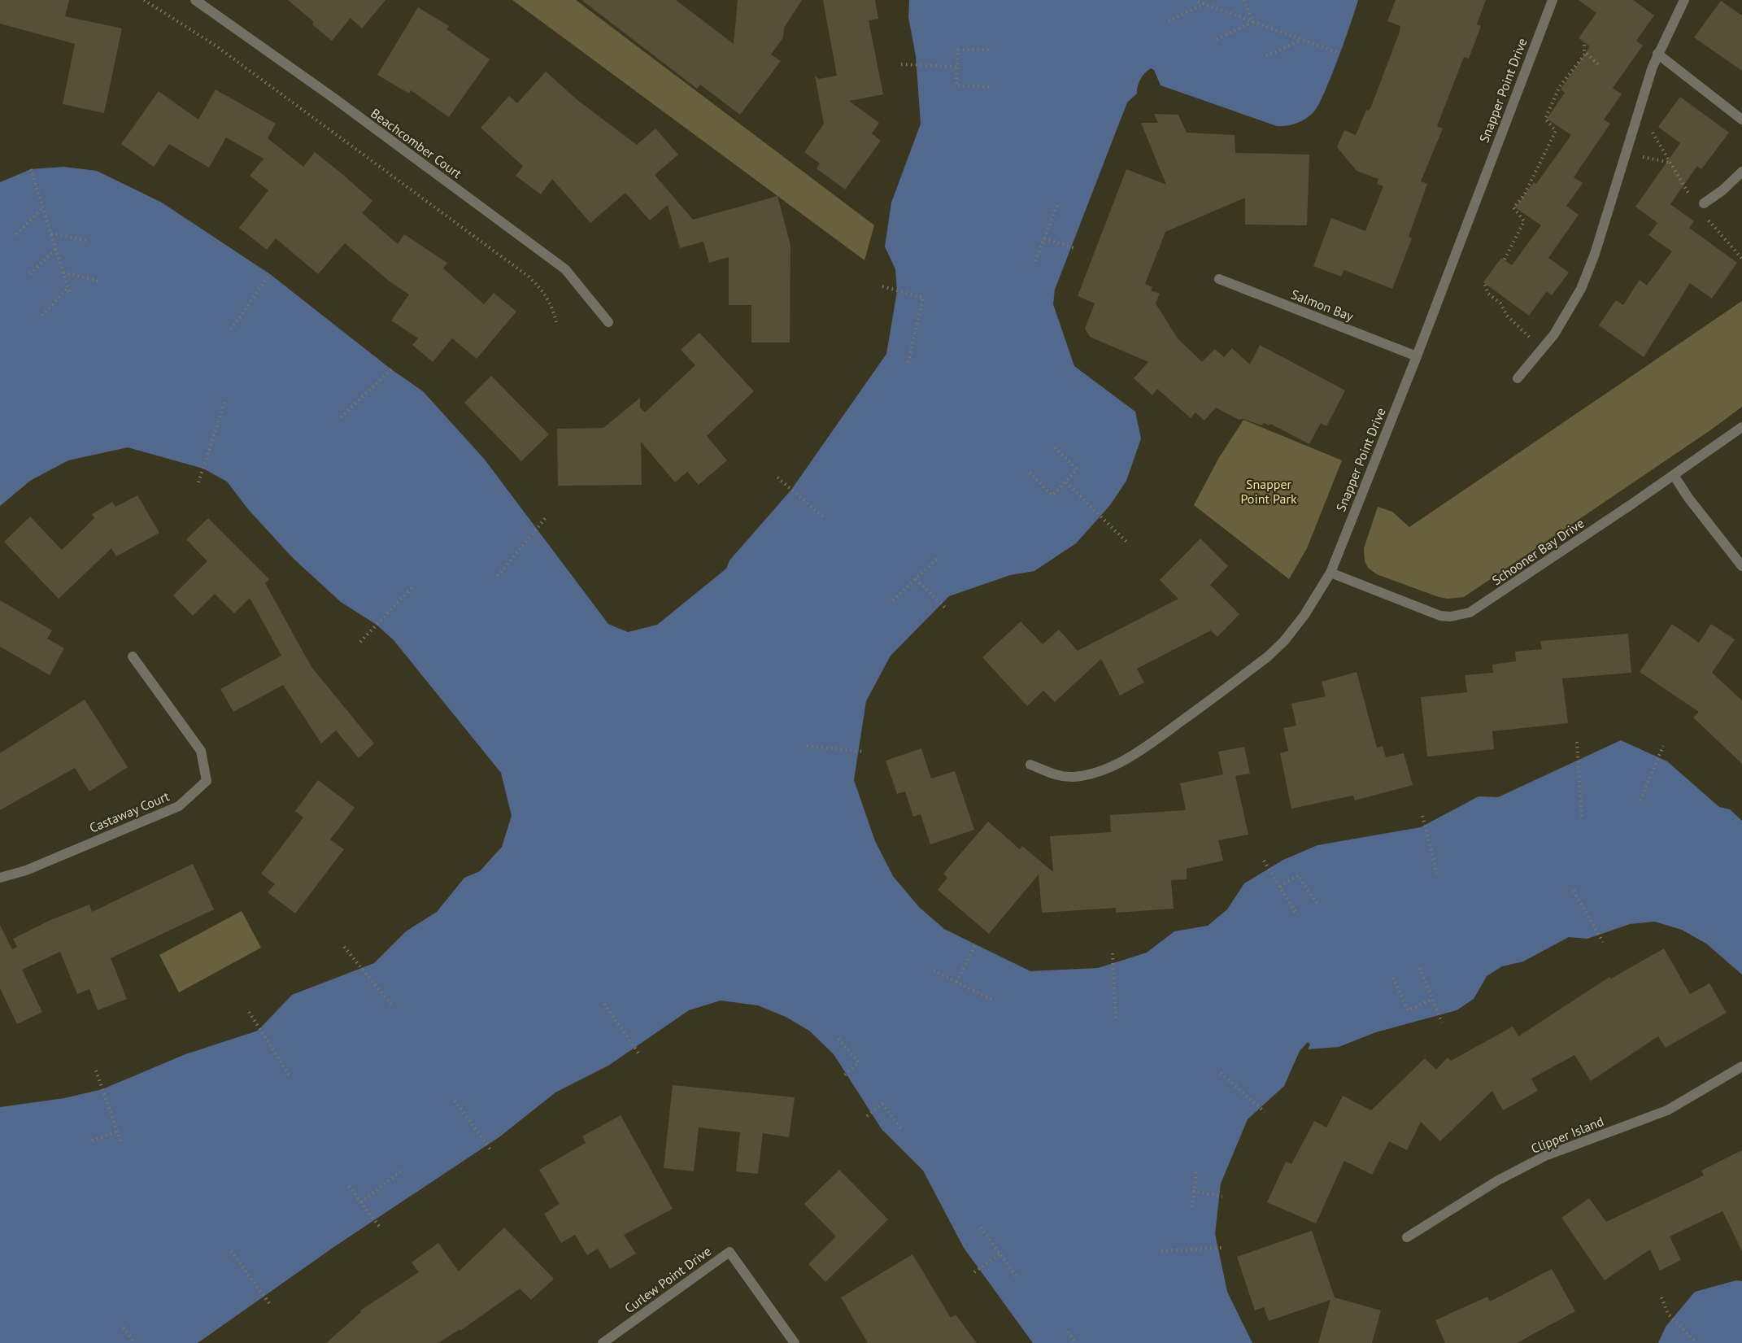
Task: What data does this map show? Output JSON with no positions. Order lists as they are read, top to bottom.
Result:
{
  "streets": {
    "street": [
      "Snapper Point Drive",
      "Beachcomber Court",
      "Salmon Bay",
      "Schooner Bay Drive",
      "Castaway Court",
      "Clipper Island",
      "Curlew Point Drive"
    ]
  },
  "crossings": [
    ["Snapper Point Drive", "Salmon Bay"],
    ["Snapper Point Drive", "Schooner Bay Drive"]
  ],
  "parks": ["Snapper Point Park"]
}
